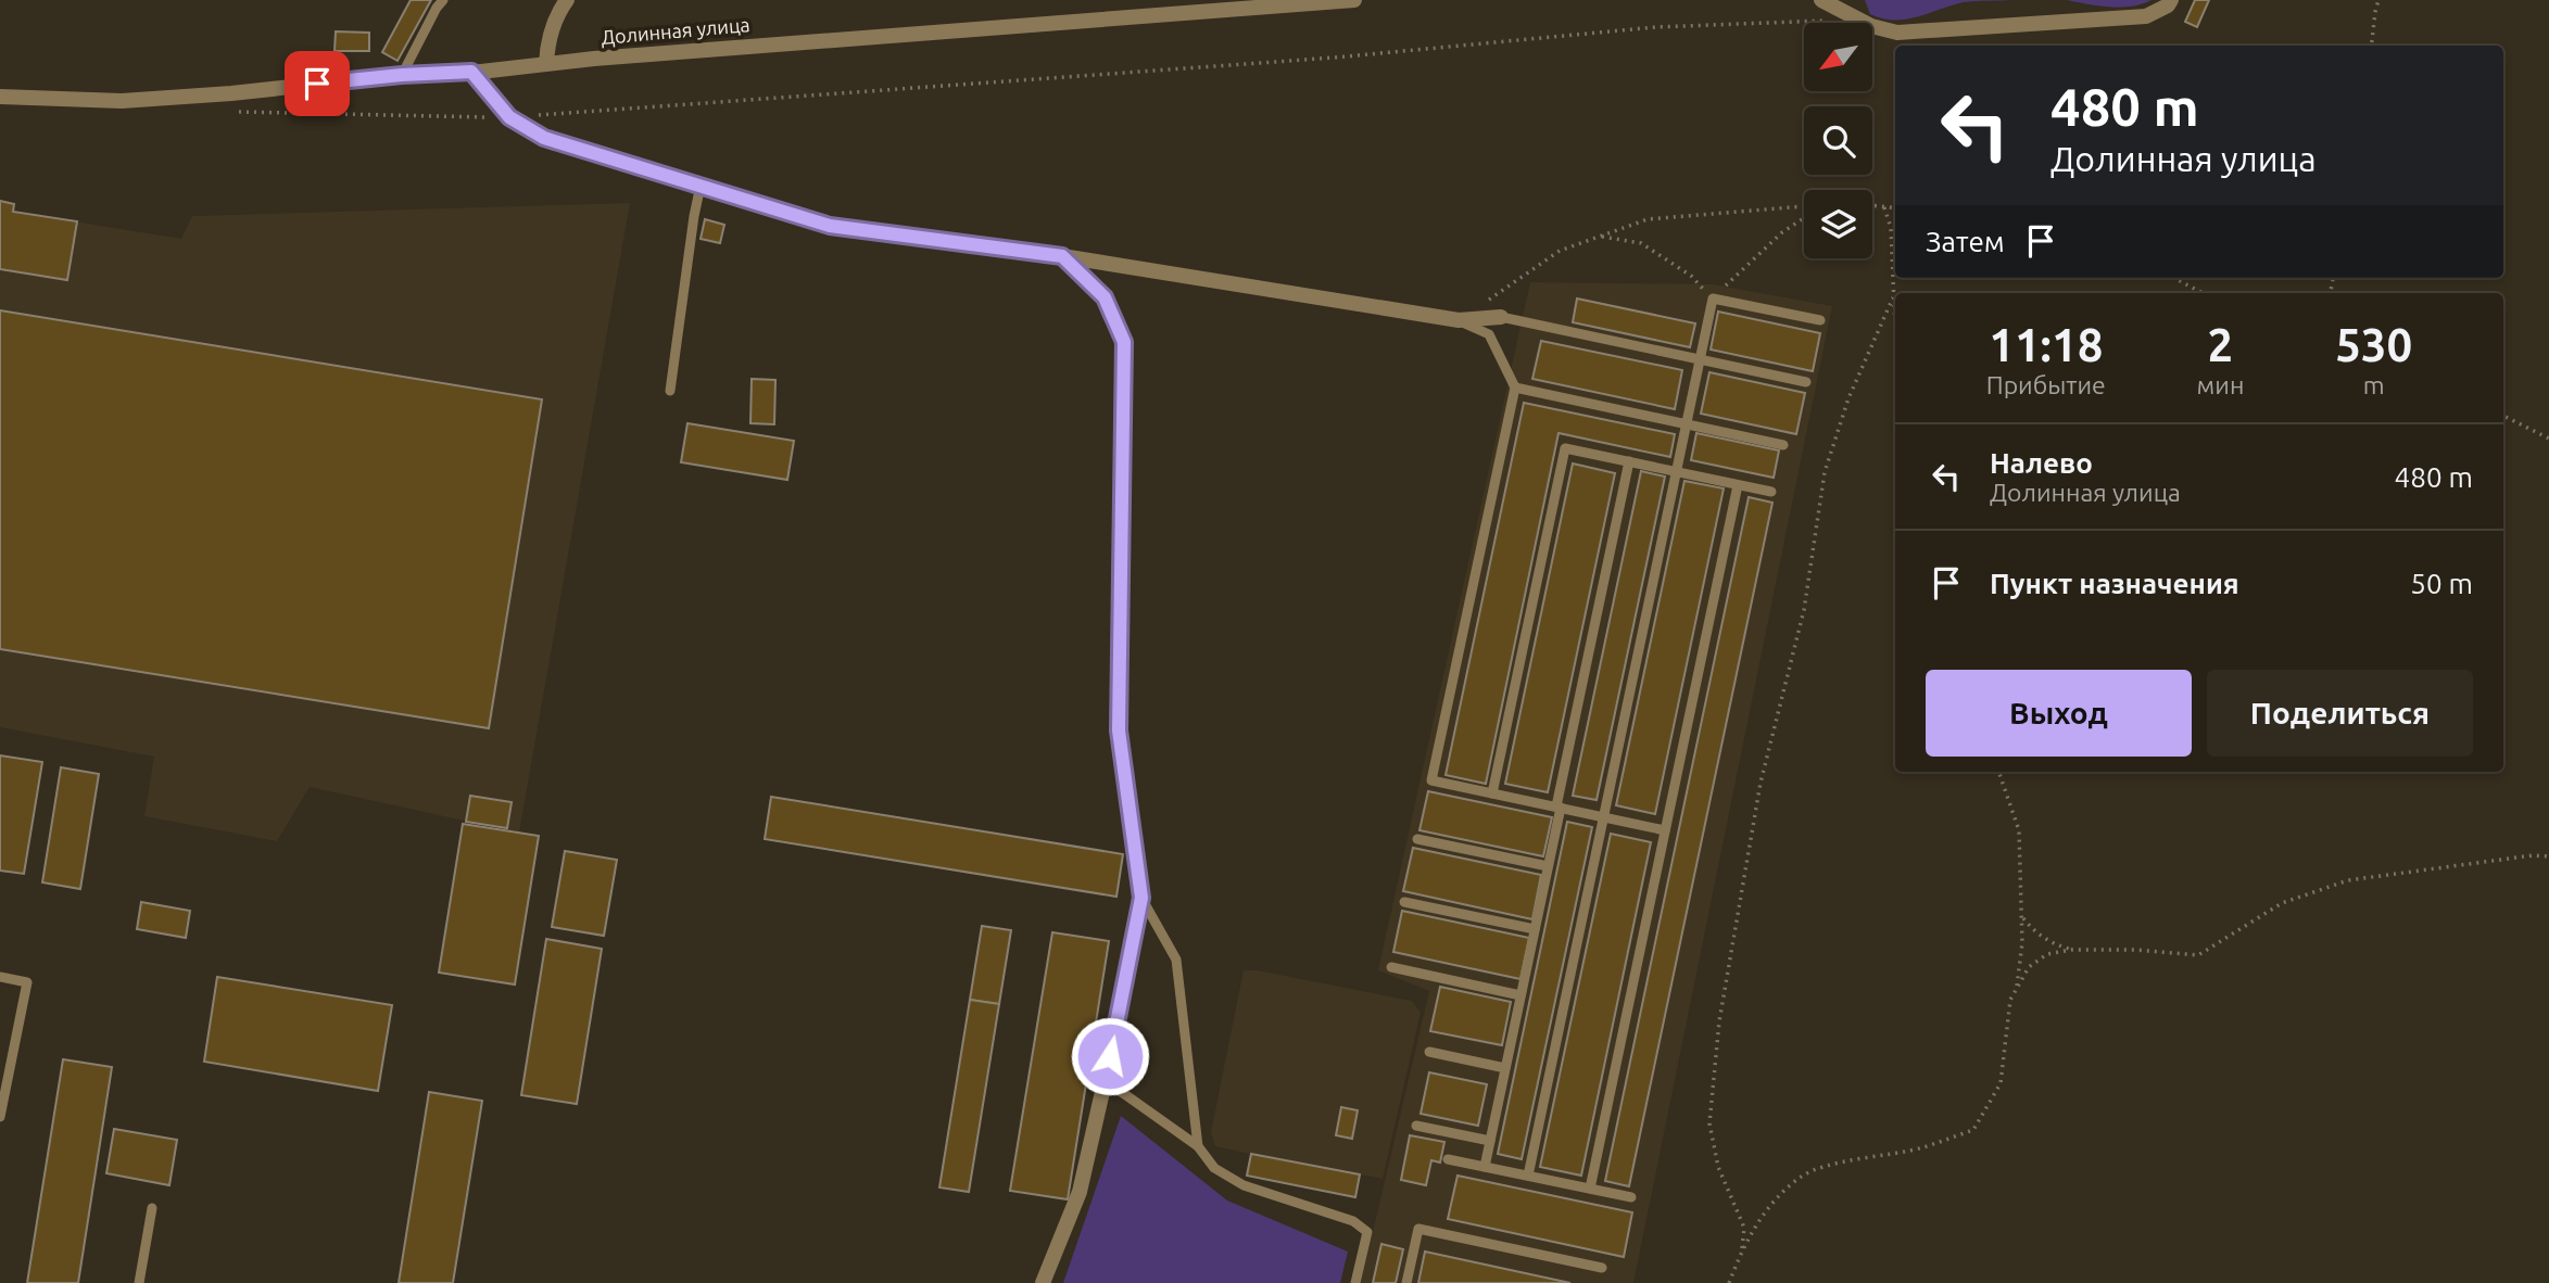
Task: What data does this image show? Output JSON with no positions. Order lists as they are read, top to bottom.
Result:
{
  "streets": {
    "street": ["Долинная улица"]
  },
  "north": "bottom left",
  "page": {
    "turn": ["480 m", "Долинная улица"],
    "then": "Затем",
    "eta": [
      "11:18",
      "Прибытие",
      "2",
      "мин",
      "530",
      "m"
    ],
    "list": [
      {
        "name": "Налево",
        "note": "Долинная улица",
        "value": "480 m"
      },
      {
        "name": "Пункт назначения",
        "value": "50 m"
      }
    ],
    "buttons": ["Выход", "Поделиться"]
  }
}
